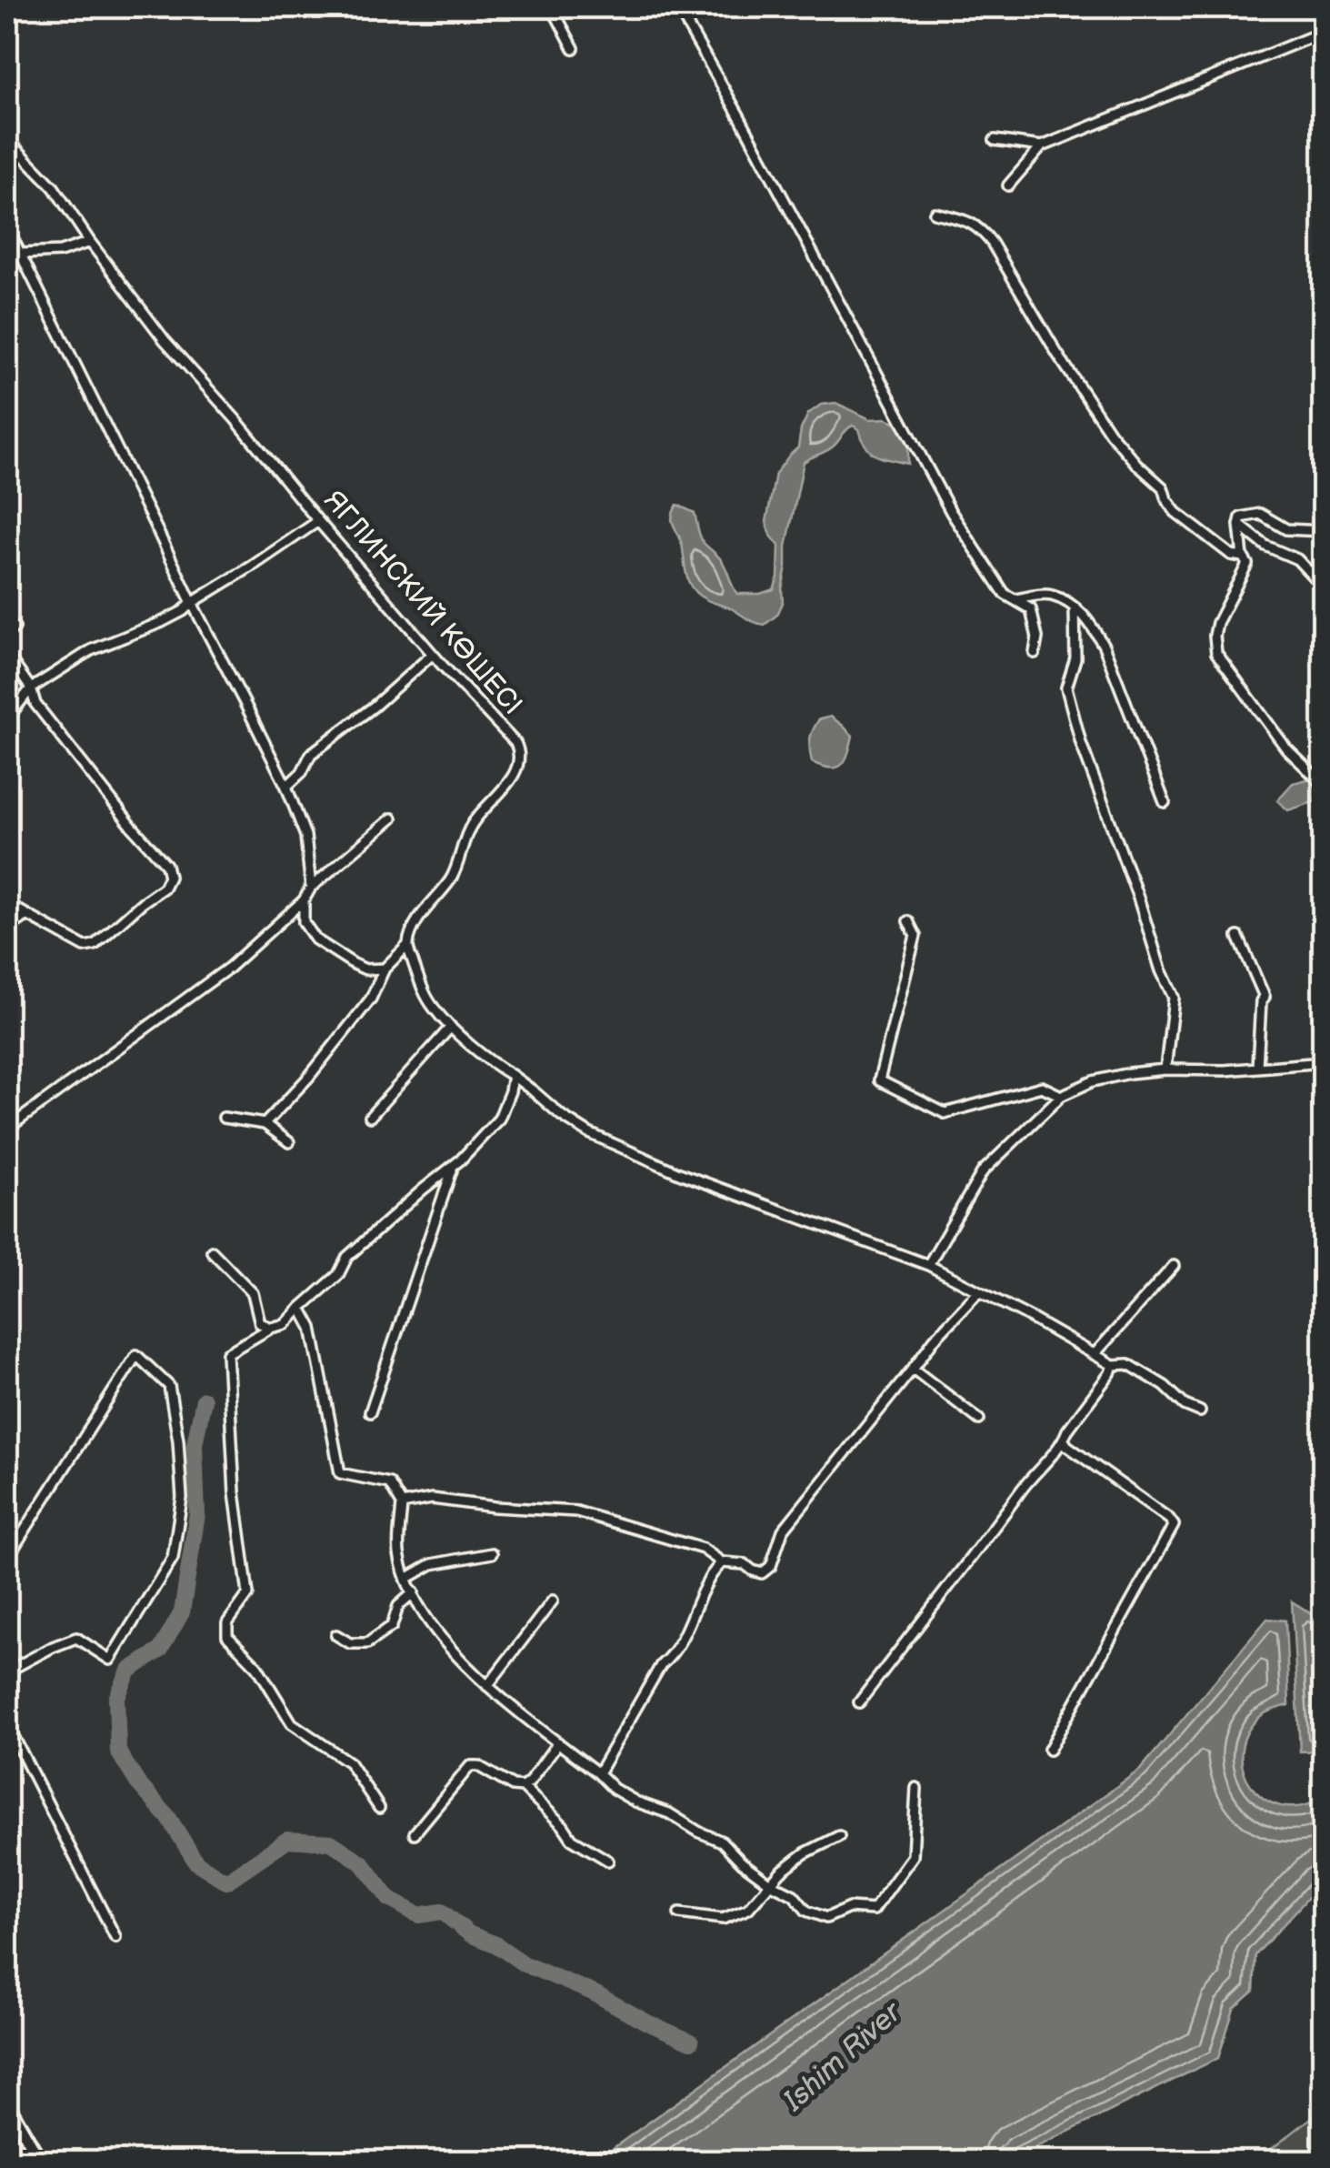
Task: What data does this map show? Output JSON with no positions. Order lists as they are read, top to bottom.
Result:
{
  "streets": {
    "street": ["ЯГЛИНСКИЙ КӨШЕСІ"]
  },
  "water": ["Ishim River"]
}
